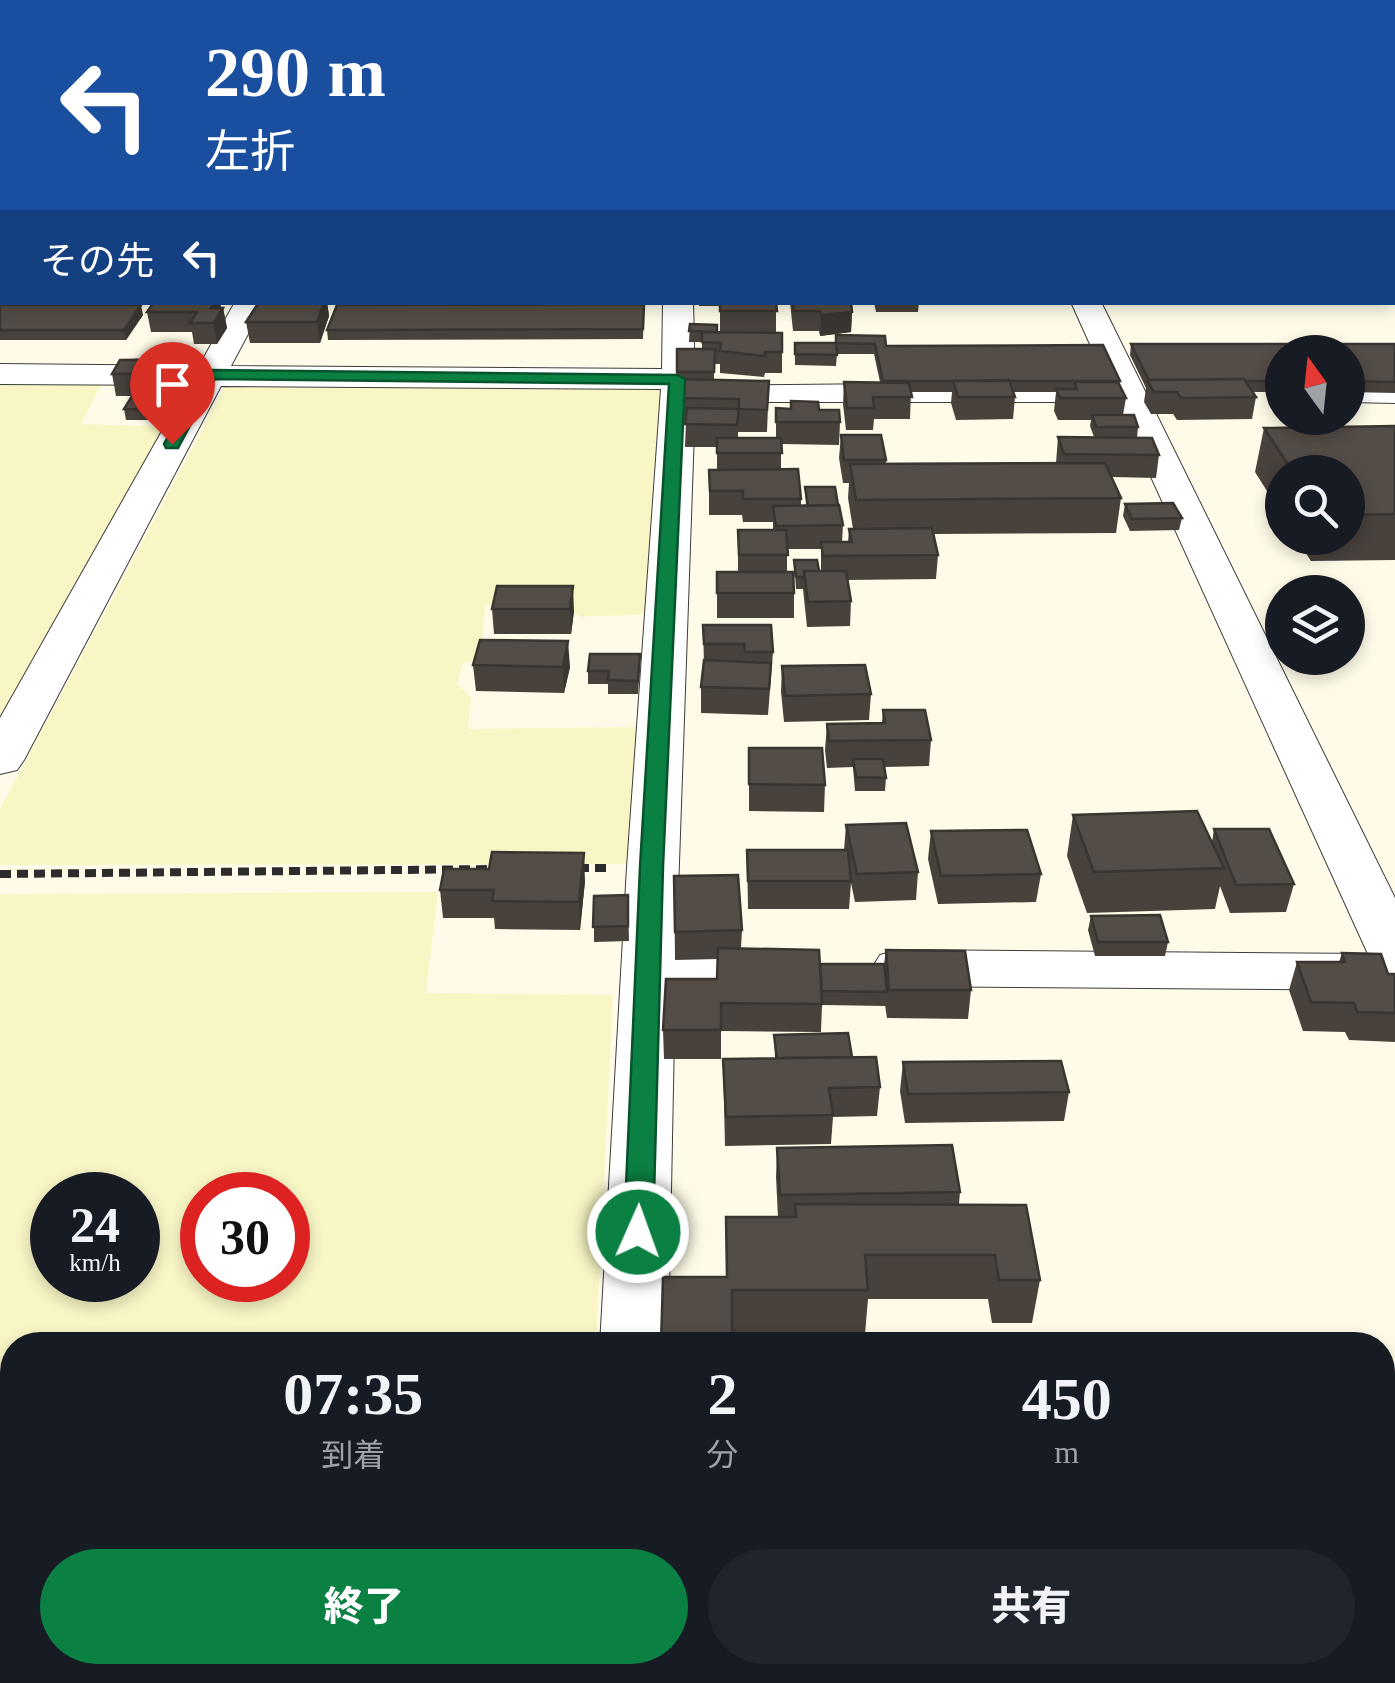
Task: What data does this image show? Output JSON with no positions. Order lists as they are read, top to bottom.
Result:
{
  "north": "top",
  "page": {
    "turn": ["290 m", "左折"],
    "then": "その先",
    "speed": "24 km/h",
    "limit": "30",
    "eta": [
      "07:35",
      "到着",
      "2",
      "分",
      "450",
      "m"
    ],
    "buttons": ["終了", "共有"]
  }
}
